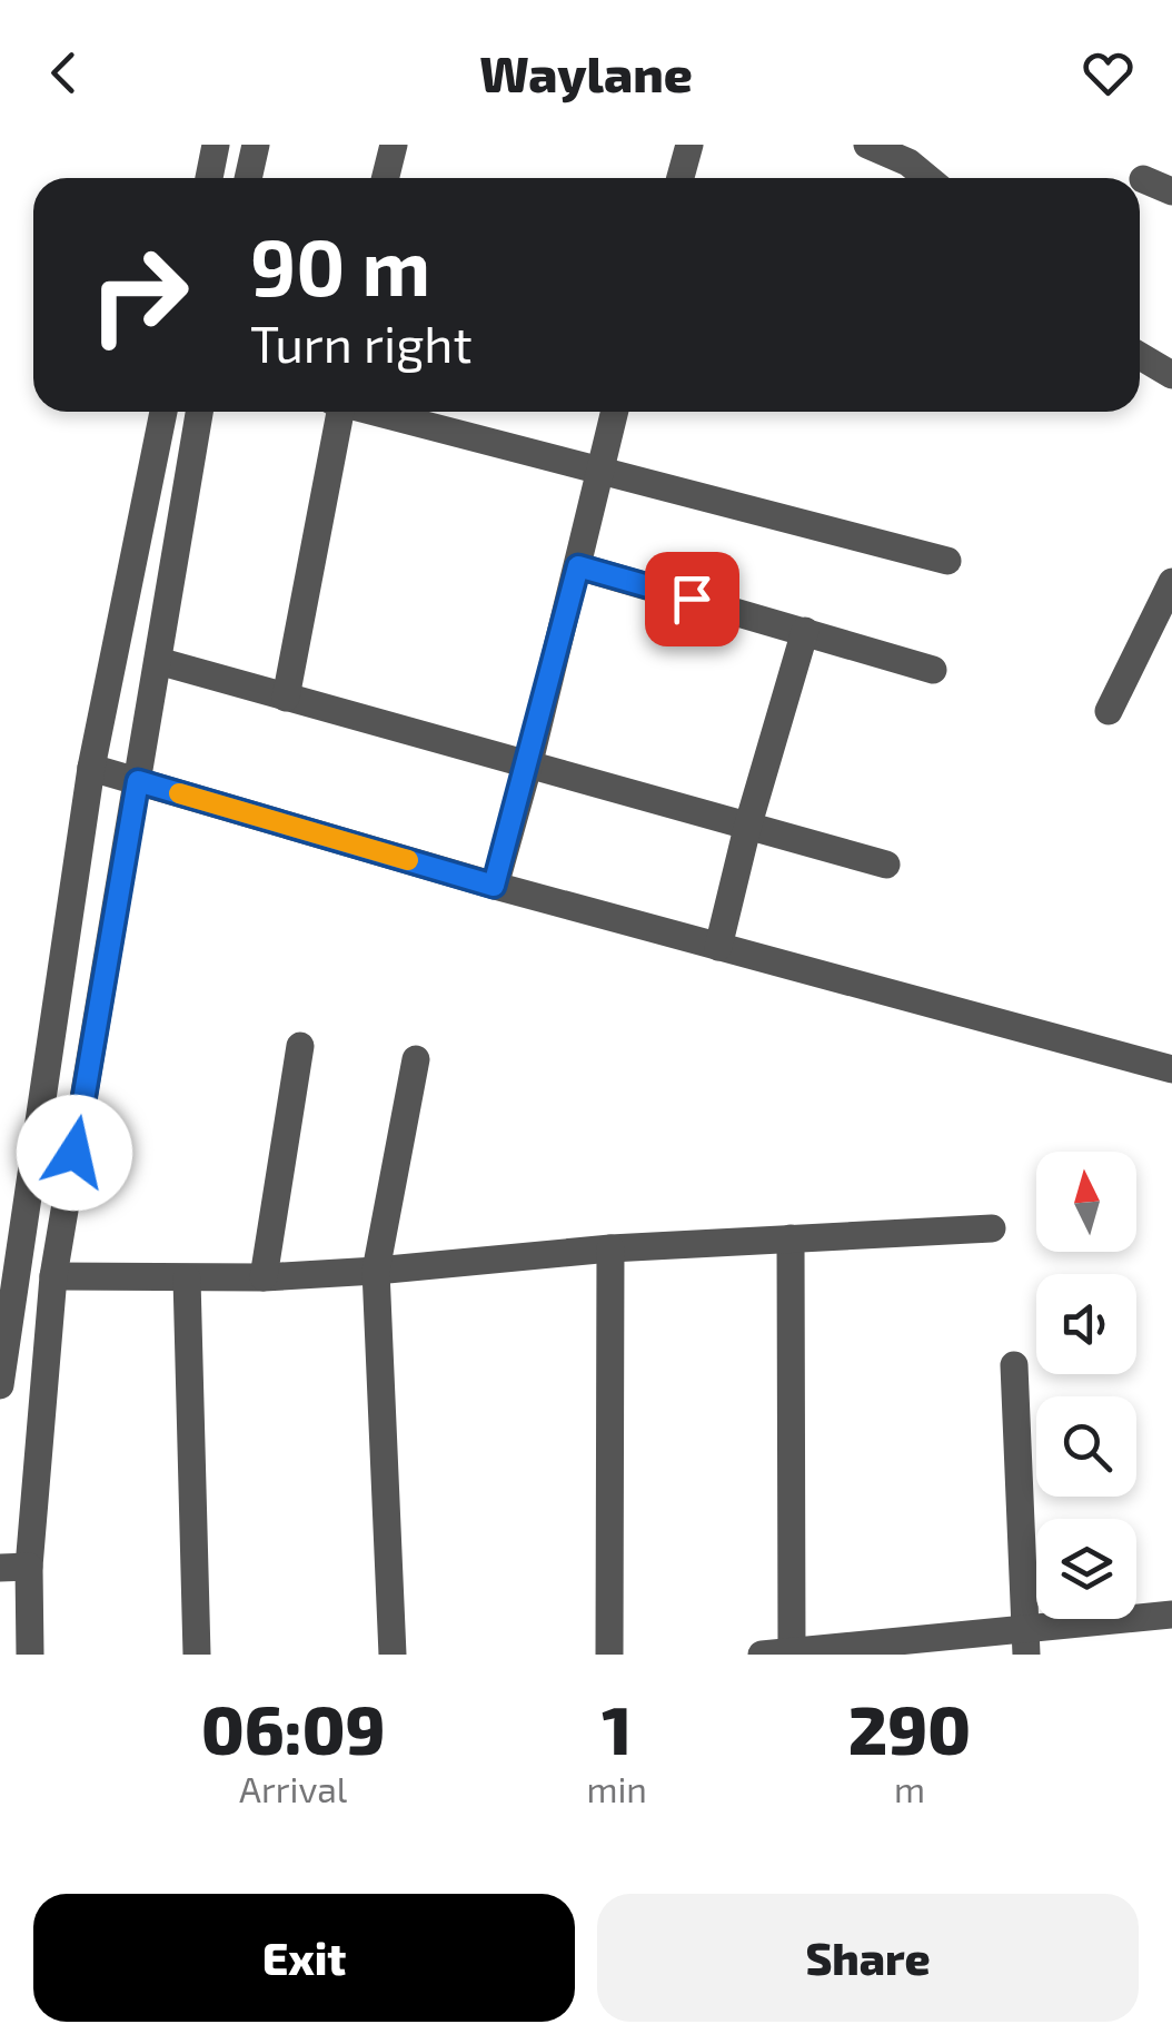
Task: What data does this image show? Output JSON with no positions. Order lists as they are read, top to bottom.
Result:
{
  "north": "top",
  "page": {
    "header": "Waylane",
    "turn": ["90 m", "Turn right"],
    "eta": [
      "06:09",
      "Arrival",
      "1",
      "min",
      "290",
      "m"
    ],
    "buttons": ["Exit", "Share"]
  }
}
